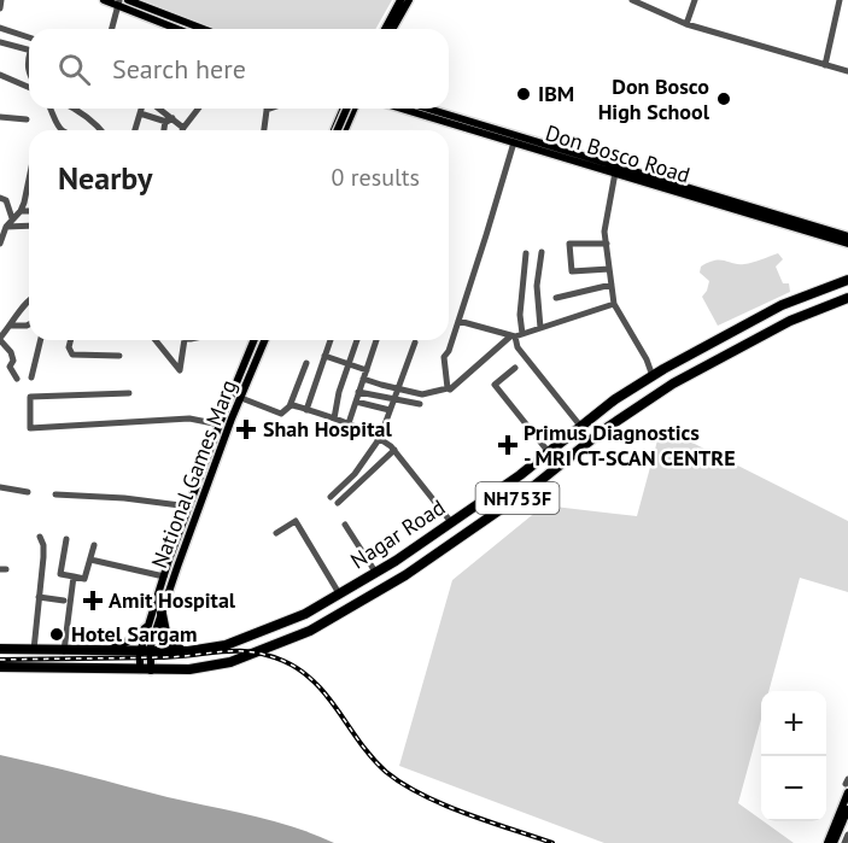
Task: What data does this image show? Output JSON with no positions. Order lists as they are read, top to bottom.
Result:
{
  "streets": {
    "highway": ["NH753F", "Nagar Road"],
    "main road": ["Don Bosco Road", "National Games Marg"]
  },
  "crossings": [
    ["National Games Marg", "Nagar Road"]
  ],
  "places": {
    "other": ["IBM", "Don Bosco High School", "Hotel Sargam"],
    "health": ["Shah Hospital", "Primus Diagnostics - MRI CT-SCAN CENTRE", "Amit Hospital"]
  },
  "page": {
    "search": "Search here",
    "heading": ["Nearby", "0 results"],
    "map_buttons": ["+", "−"]
  }
}
